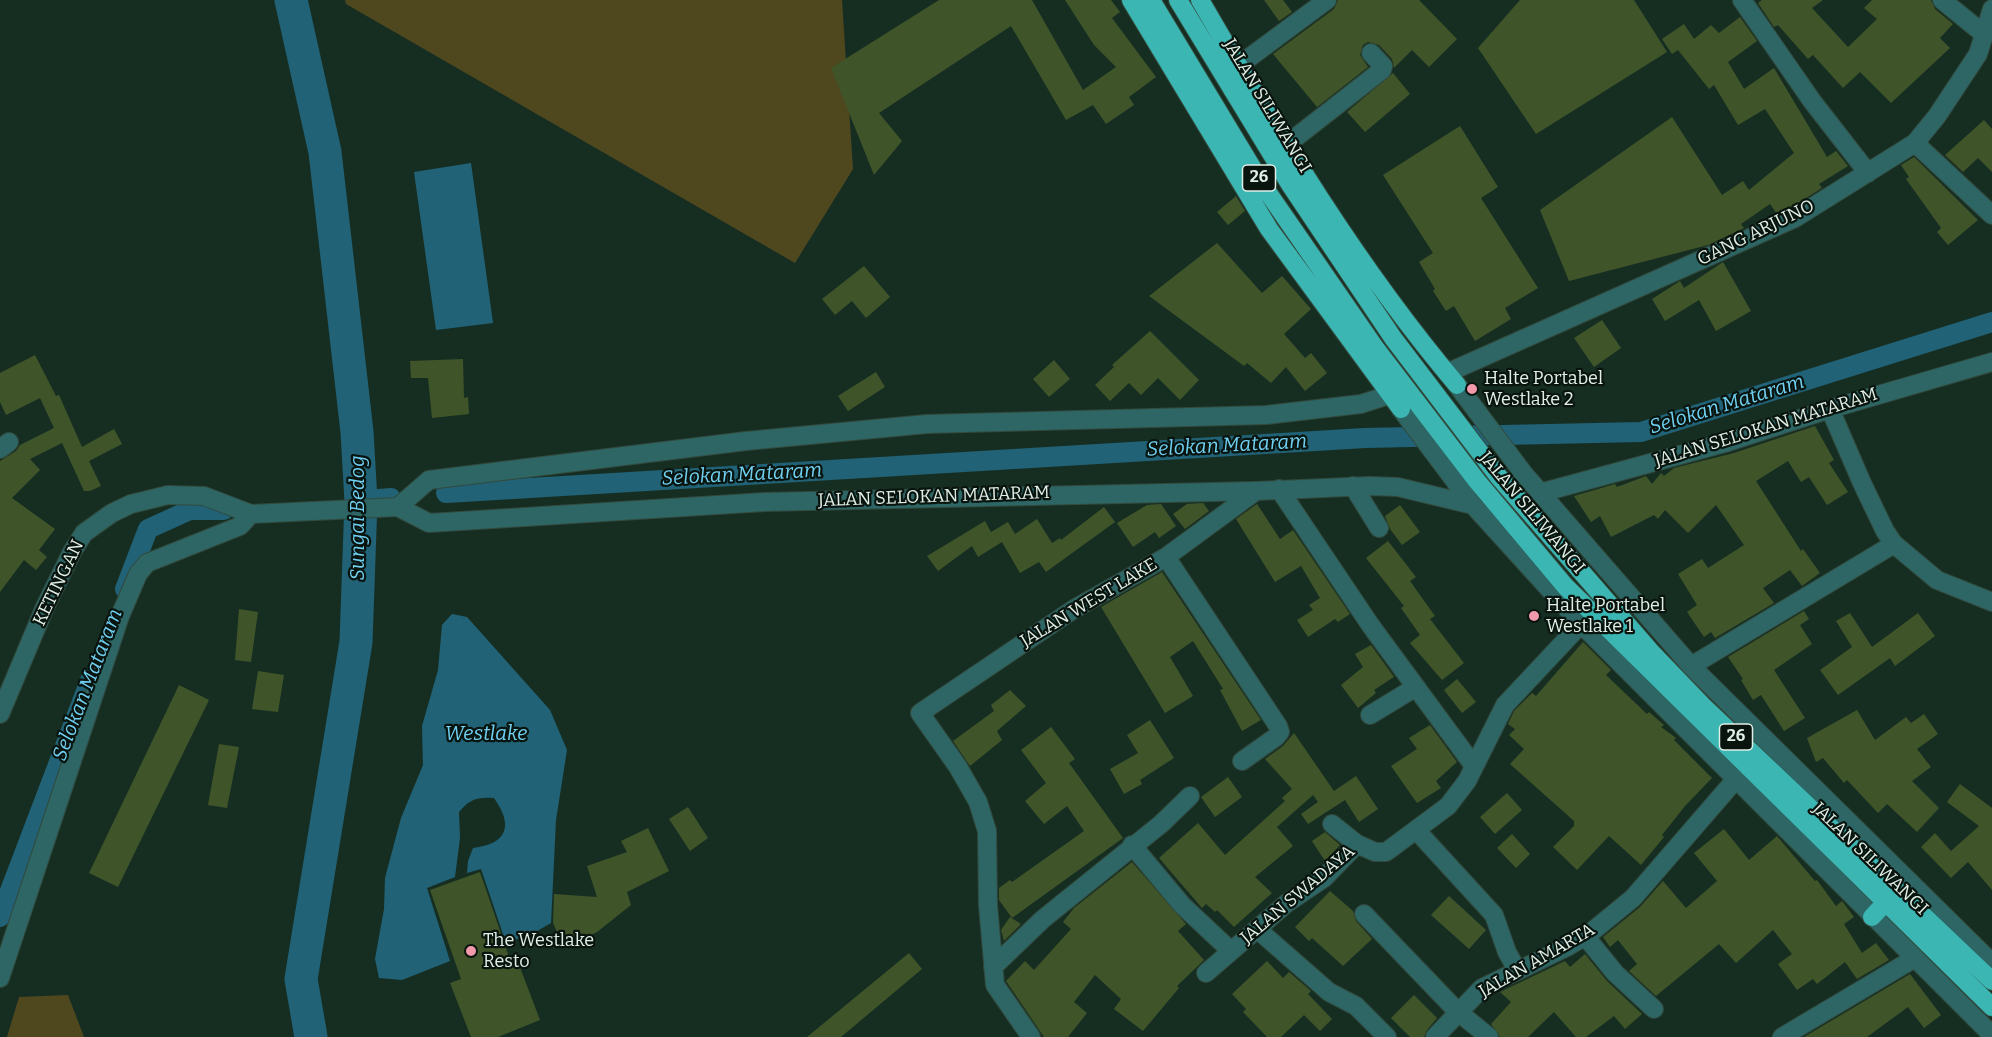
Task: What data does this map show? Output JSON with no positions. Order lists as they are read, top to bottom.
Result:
{
  "streets": {
    "highway": ["JALAN SILIWANGI", "26"],
    "street": [
      "GANG ARJUNO",
      "JALAN SELOKAN MATARAM",
      "KETINGAN",
      "JALAN WEST LAKE",
      "JALAN SWADAYA",
      "JALAN AMARTA"
    ]
  },
  "crossings": [
    ["JALAN SELOKAN MATARAM", "JALAN WEST LAKE"]
  ],
  "water": ["Selokan Mataram", "Sungai Bedog", "Westlake"],
  "places": ["Halte Portabel Westlake 2", "Halte Portabel Westlake 1", "The Westlake Resto"]
}
